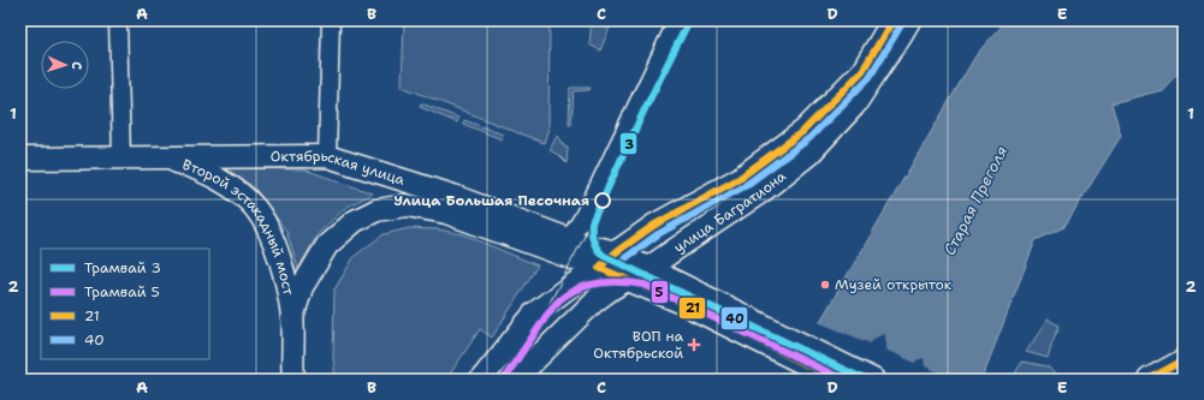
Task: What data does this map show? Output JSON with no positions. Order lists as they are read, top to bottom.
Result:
{
  "streets": {
    "main road": ["Октябрьская улица", "улица Багратиона", "Второй эстакадный мост"]
  },
  "crossings": [
    ["Октябрьская улица", "улица Багратиона"],
    ["Октябрьская улица", "Второй эстакадный мост"],
    ["улица Багратиона", "Второй эстакадный мост"]
  ],
  "water": ["Старая Преголя"],
  "places": {
    "other": ["Улица Большая Песочная", "Музей открыток"],
    "health": ["ВОП на Октябрьской"]
  },
  "lines": [
    "tram line 3",
    "transit line 21",
    "transit line 40",
    "tram line 5"
  ],
  "legend": [
    "Трамвай 3",
    "Трамвай 5",
    "21",
    "40"
  ],
  "north": "right",
  "grid": {
    "columns": [
      "A",
      "B",
      "C",
      "D",
      "E"
    ],
    "rows": ["1", "2"]
  }
}
